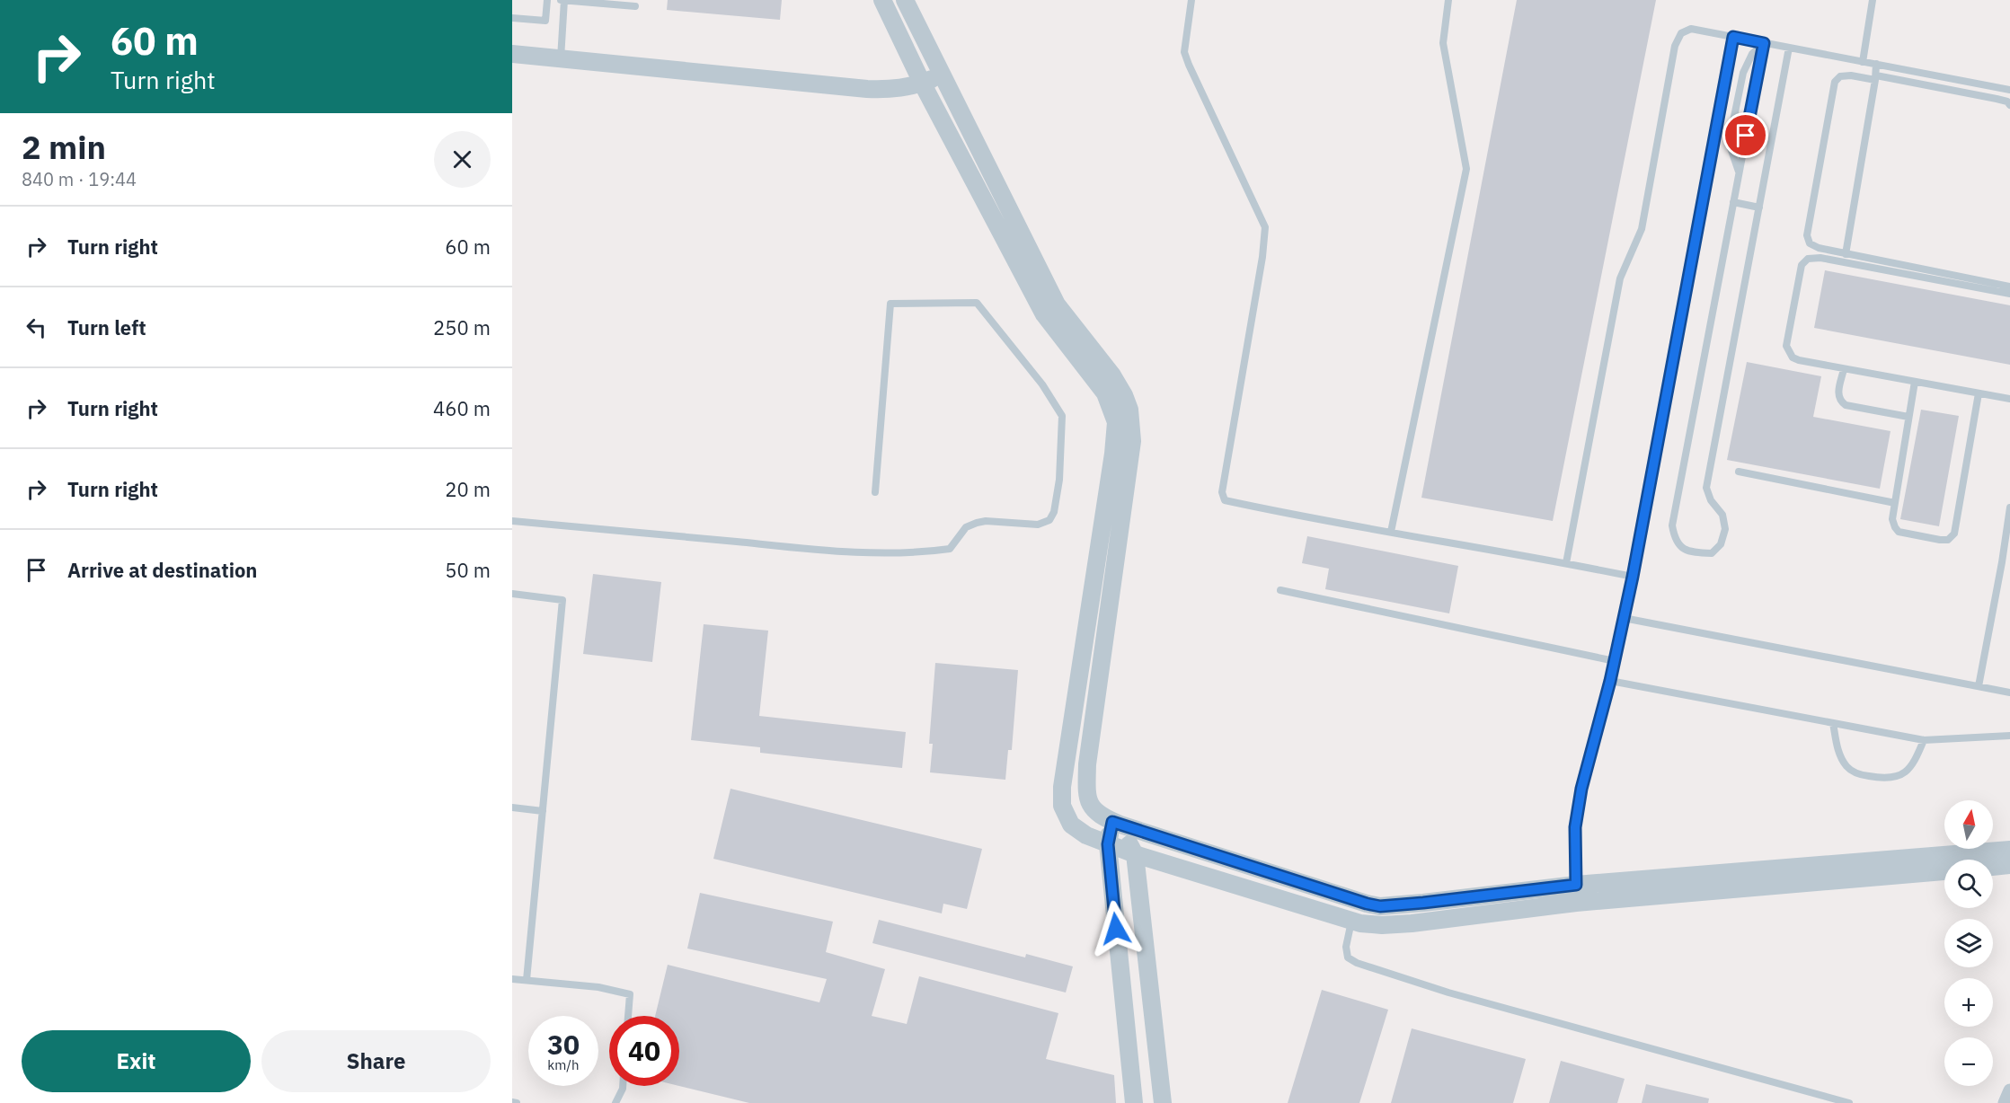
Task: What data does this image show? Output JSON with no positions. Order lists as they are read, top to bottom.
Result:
{
  "north": "top",
  "page": {
    "turn": ["60 m", "Turn right"],
    "heading": ["2 min", "840 m · 19:44"],
    "list": [
      {
        "name": "Turn right",
        "value": "60 m"
      },
      {
        "name": "Turn left",
        "value": "250 m"
      },
      {
        "name": "Turn right",
        "value": "460 m"
      },
      {
        "name": "Turn right",
        "value": "20 m"
      },
      {
        "name": "Arrive at destination",
        "value": "50 m"
      }
    ],
    "map_buttons": ["+", "−"],
    "speed": "30 km/h",
    "limit": "40",
    "buttons": ["Exit", "Share"]
  }
}
